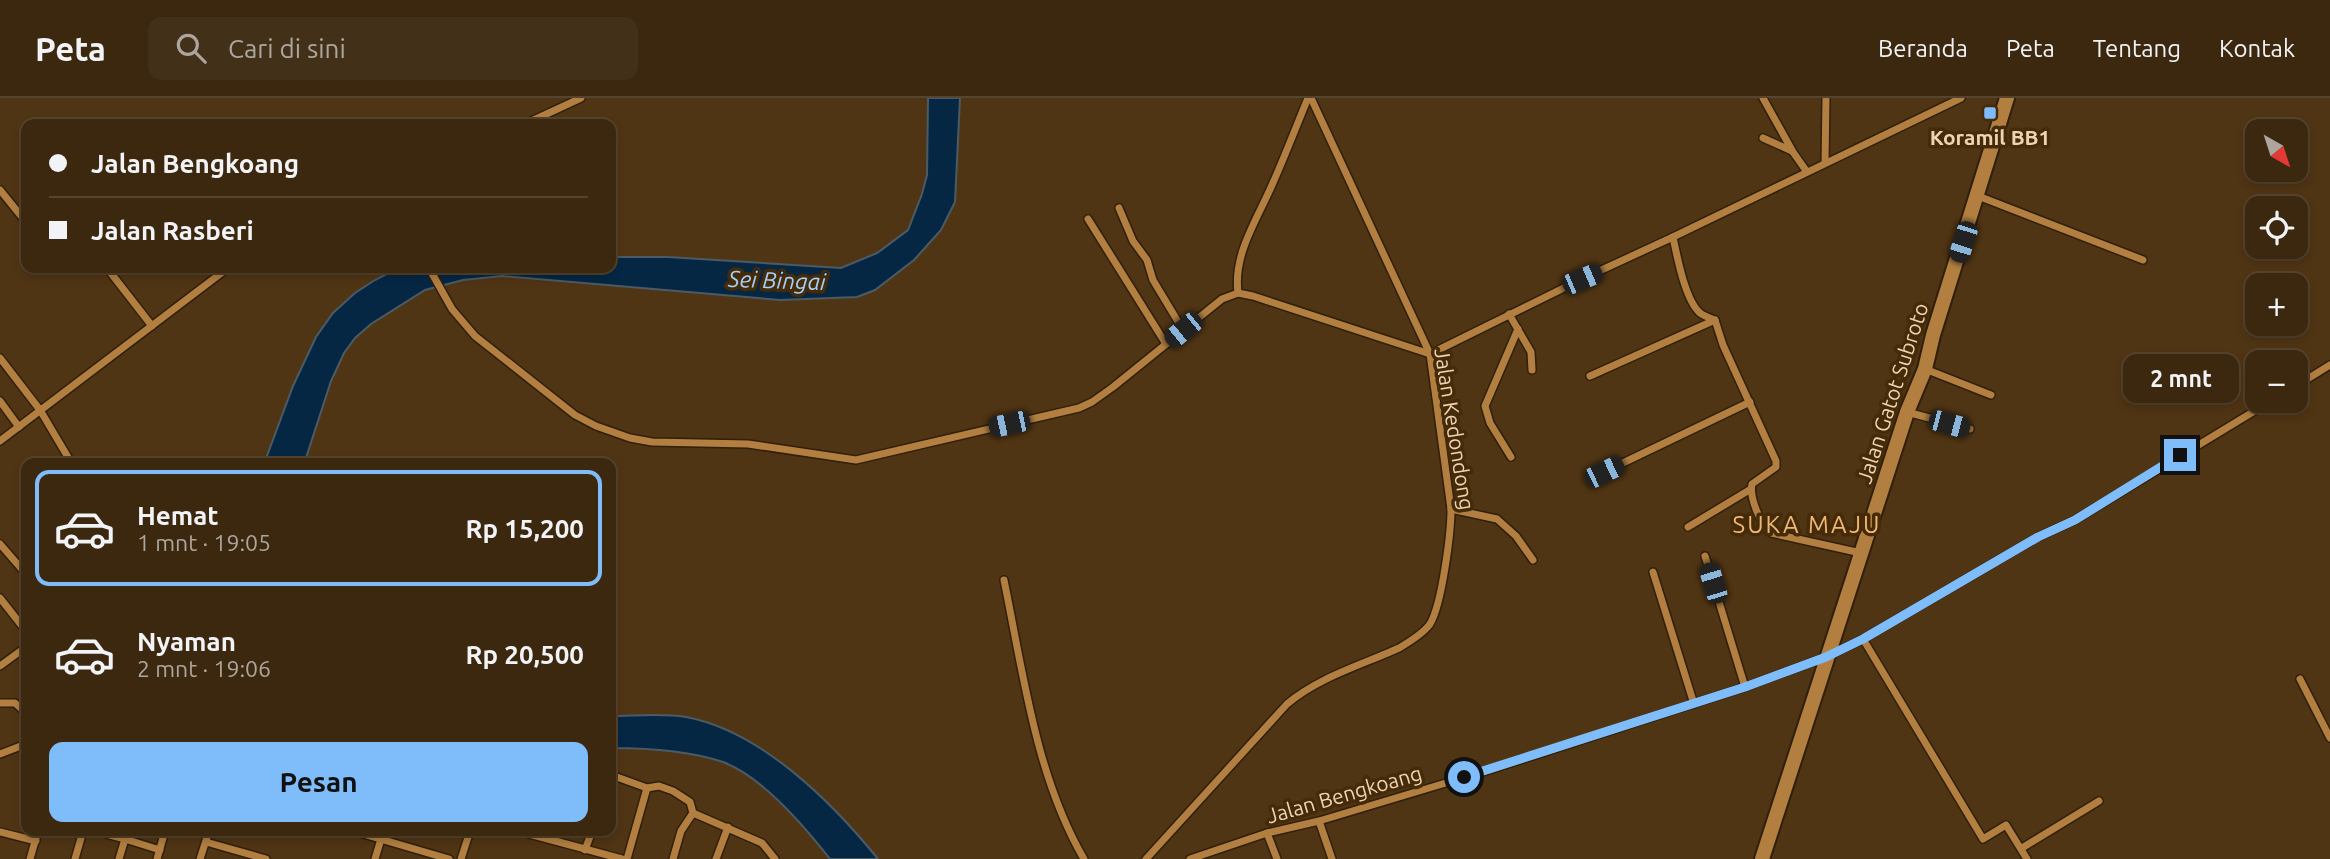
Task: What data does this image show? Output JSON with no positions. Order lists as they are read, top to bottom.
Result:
{
  "streets": {
    "main road": ["Jalan Gatot Subroto"],
    "street": ["Jalan Kedondong", "Jalan Bengkoang"]
  },
  "crossings": [
    ["Jalan Gatot Subroto", "Jalan Bengkoang"]
  ],
  "districts": ["SUKA MAJU"],
  "water": ["Sei Bingai"],
  "places": {
    "transit": ["Koramil BB1"]
  },
  "north": "bottom right",
  "page": {
    "header": "Peta",
    "search": "Cari di sini",
    "nav": [
      "Beranda",
      "Peta",
      "Tentang",
      "Kontak"
    ],
    "map_buttons": ["+", "−"],
    "banner": ["Jalan Bengkoang", "Jalan Rasberi"],
    "bubble": "2 mnt",
    "list": [
      {
        "name": "Hemat",
        "note": "1 mnt · 19:05",
        "value": "Rp 15,200"
      },
      {
        "name": "Nyaman",
        "note": "2 mnt · 19:06",
        "value": "Rp 20,500"
      }
    ],
    "buttons": "Pesan"
  }
}
